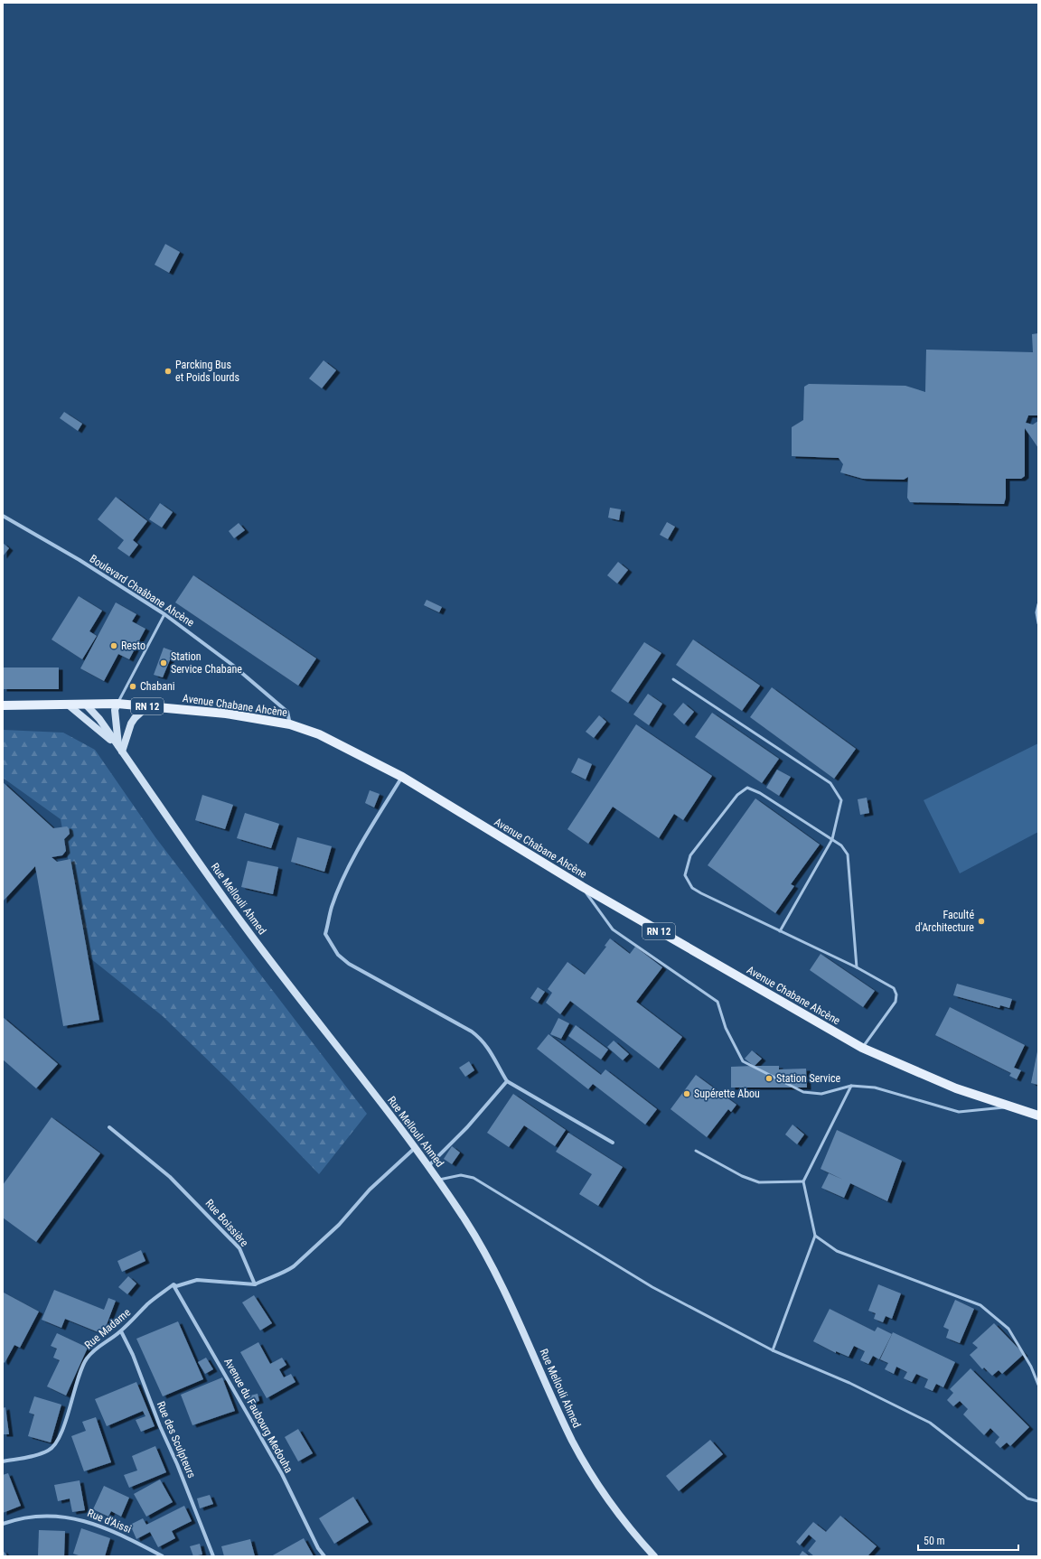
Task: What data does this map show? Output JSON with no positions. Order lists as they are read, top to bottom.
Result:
{
  "streets": {
    "main road": ["Avenue Chabane Ahcène", "RN 12"],
    "street": [
      "Boulevard Chaâbane Ahcène",
      "Rue Mellouli Ahmed",
      "Rue Boissière",
      "Rue Madame",
      "Avenue du Faubourg Medouha",
      "Rue des Sculpteurs",
      "Rue d'Aissi"
    ]
  },
  "crossings": [
    ["Boulevard Chaâbane Ahcène", "Avenue Chabane Ahcène"],
    ["Avenue Chabane Ahcène", "Rue Mellouli Ahmed"],
    ["Rue Boissière", "Rue Madame"],
    ["Rue Madame", "Avenue du Faubourg Medouha"],
    ["Rue Madame", "Rue des Sculpteurs"]
  ],
  "places": [
    "Parcking Bus et Poids lourds",
    "Resto",
    "Station Service Chabane",
    "Chabani",
    "Faculté d'Architecture",
    "Station Service",
    "Supérette Abou"
  ],
  "scale_bar": "50 m"
}
